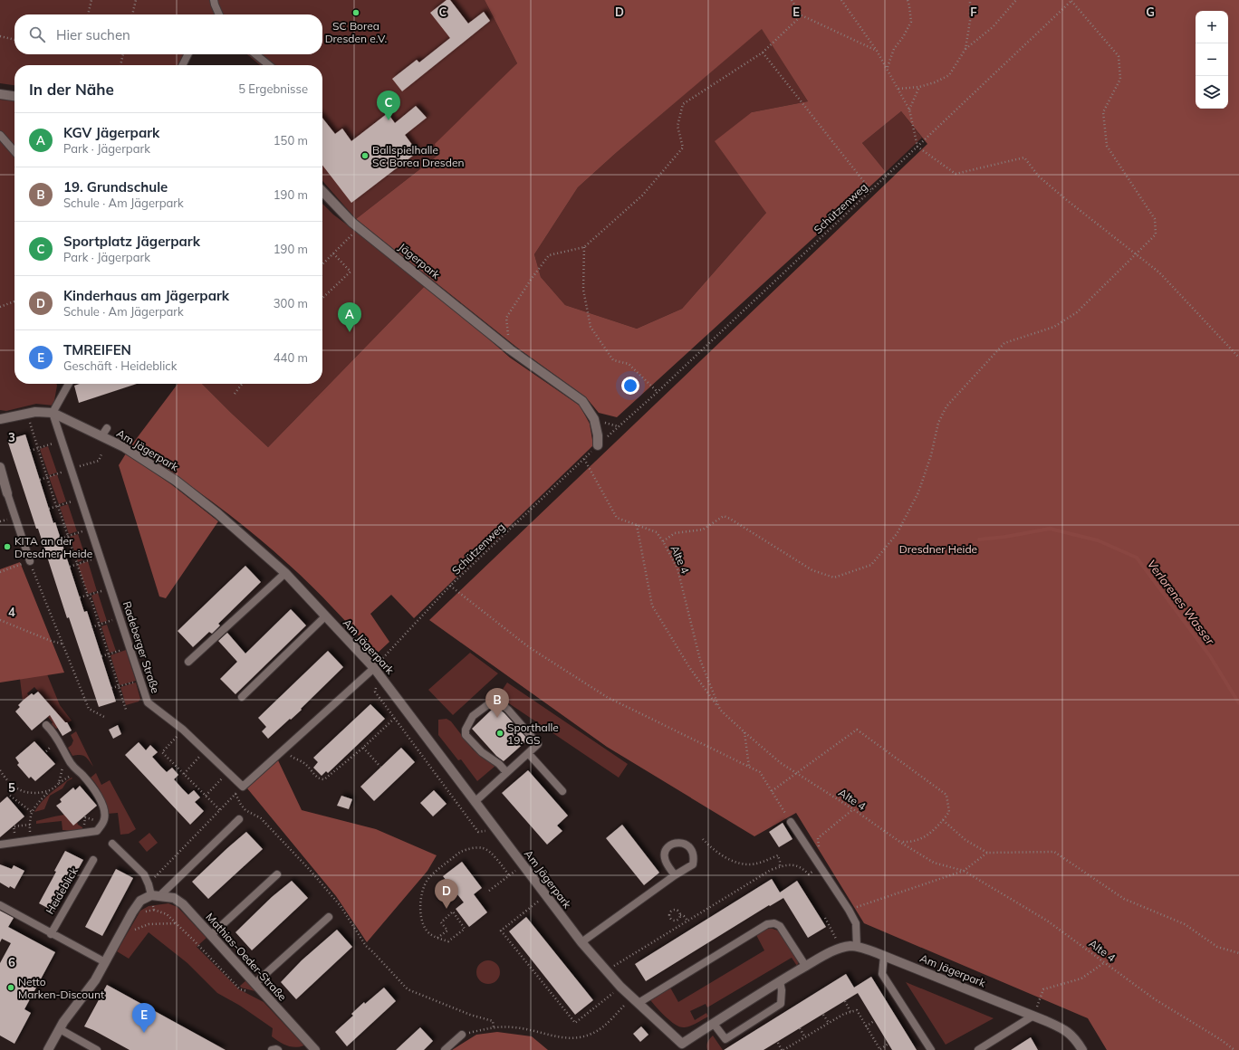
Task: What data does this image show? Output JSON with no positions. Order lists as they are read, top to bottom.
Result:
{
  "streets": {
    "street": ["Jägerpark", "Am Jägerpark", "Mathias-Oeder-Straße"],
    "lane": ["Radeberger Straße", "Heideblick"],
    "path": ["Schützenweg", "Alte 4"]
  },
  "crossings": [
    ["Schützenweg", "Jägerpark"],
    ["Schützenweg", "Am Jägerpark"],
    ["Schützenweg", "Alte 4"],
    ["Schützenweg", "Radeberger Straße"],
    ["Am Jägerpark", "Radeberger Straße"]
  ],
  "water": ["Verlorenes Wasser"],
  "parks": ["Dresdner Heide"],
  "places": [
    "SC Borea Dresden e.V.",
    "Ballspielhalle SC Borea Dresden",
    "KITA an der Dresdner Heide",
    "Sporthalle 19. GS",
    "Netto Marken-Discount"
  ],
  "page": {
    "map_buttons": ["+", "−"],
    "search": "Hier suchen",
    "heading": ["In der Nähe", "5 Ergebnisse"],
    "pins": [
      "C",
      "A",
      "B",
      "D",
      "E"
    ],
    "list": [
      {
        "mark": "A",
        "name": "KGV Jägerpark",
        "note": "Park · Jägerpark",
        "value": "150 m"
      },
      {
        "mark": "B",
        "name": "19. Grundschule",
        "note": "Schule · Am Jägerpark",
        "value": "190 m"
      },
      {
        "mark": "C",
        "name": "Sportplatz Jägerpark",
        "note": "Park · Jägerpark",
        "value": "190 m"
      },
      {
        "mark": "D",
        "name": "Kinderhaus am Jägerpark",
        "note": "Schule · Am Jägerpark",
        "value": "300 m"
      },
      {
        "mark": "E",
        "name": "TMREIFEN",
        "note": "Geschäft · Heideblick",
        "value": "440 m"
      }
    ]
  },
  "grid": {
    "columns": [
      "C",
      "D",
      "E",
      "F",
      "G"
    ],
    "rows": [
      "3",
      "4",
      "5",
      "6"
    ]
  }
}
